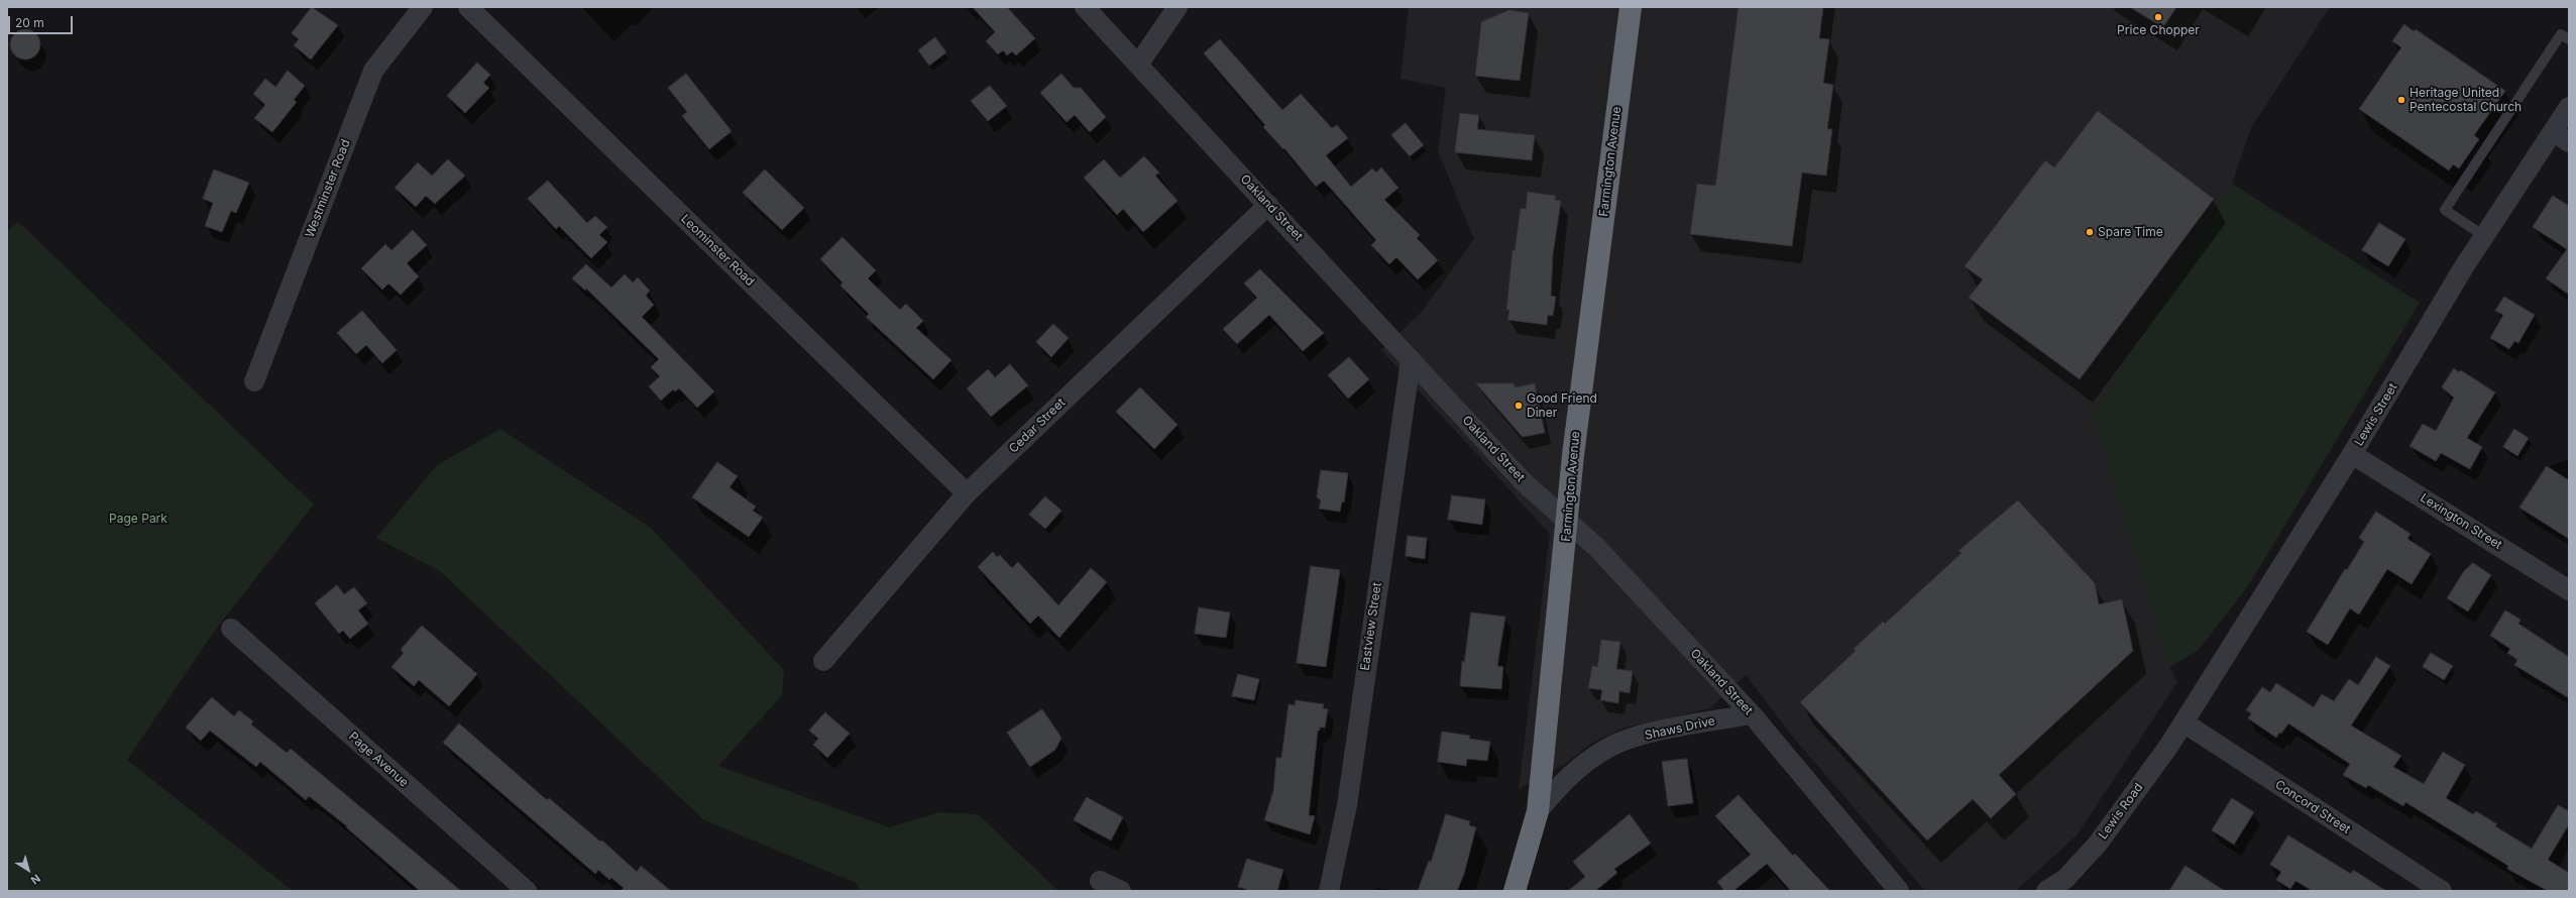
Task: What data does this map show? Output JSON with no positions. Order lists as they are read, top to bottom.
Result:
{
  "streets": {
    "highway": ["Farmington Avenue"],
    "street": [
      "Westminster Road",
      "Oakland Street",
      "Leominster Road",
      "Lewis Street",
      "Cedar Street",
      "Lexington Street",
      "Eastview Street",
      "Shaws Drive",
      "Page Avenue",
      "Concord Street",
      "Lewis Road"
    ]
  },
  "crossings": [
    ["Farmington Avenue", "Oakland Street"],
    ["Farmington Avenue", "Shaws Drive"],
    ["Oakland Street", "Cedar Street"],
    ["Oakland Street", "Eastview Street"],
    ["Oakland Street", "Shaws Drive"],
    ["Leominster Road", "Cedar Street"],
    ["Lewis Street", "Lexington Street"],
    ["Lewis Street", "Concord Street"],
    ["Lewis Street", "Lewis Road"],
    ["Concord Street", "Lewis Road"]
  ],
  "parks": ["Page Park"],
  "places": [
    "Price Chopper",
    "Heritage United Pentecostal Church",
    "Spare Time",
    "Good Friend Diner"
  ],
  "scale_bar": "20 m",
  "north": "bottom right"
}
